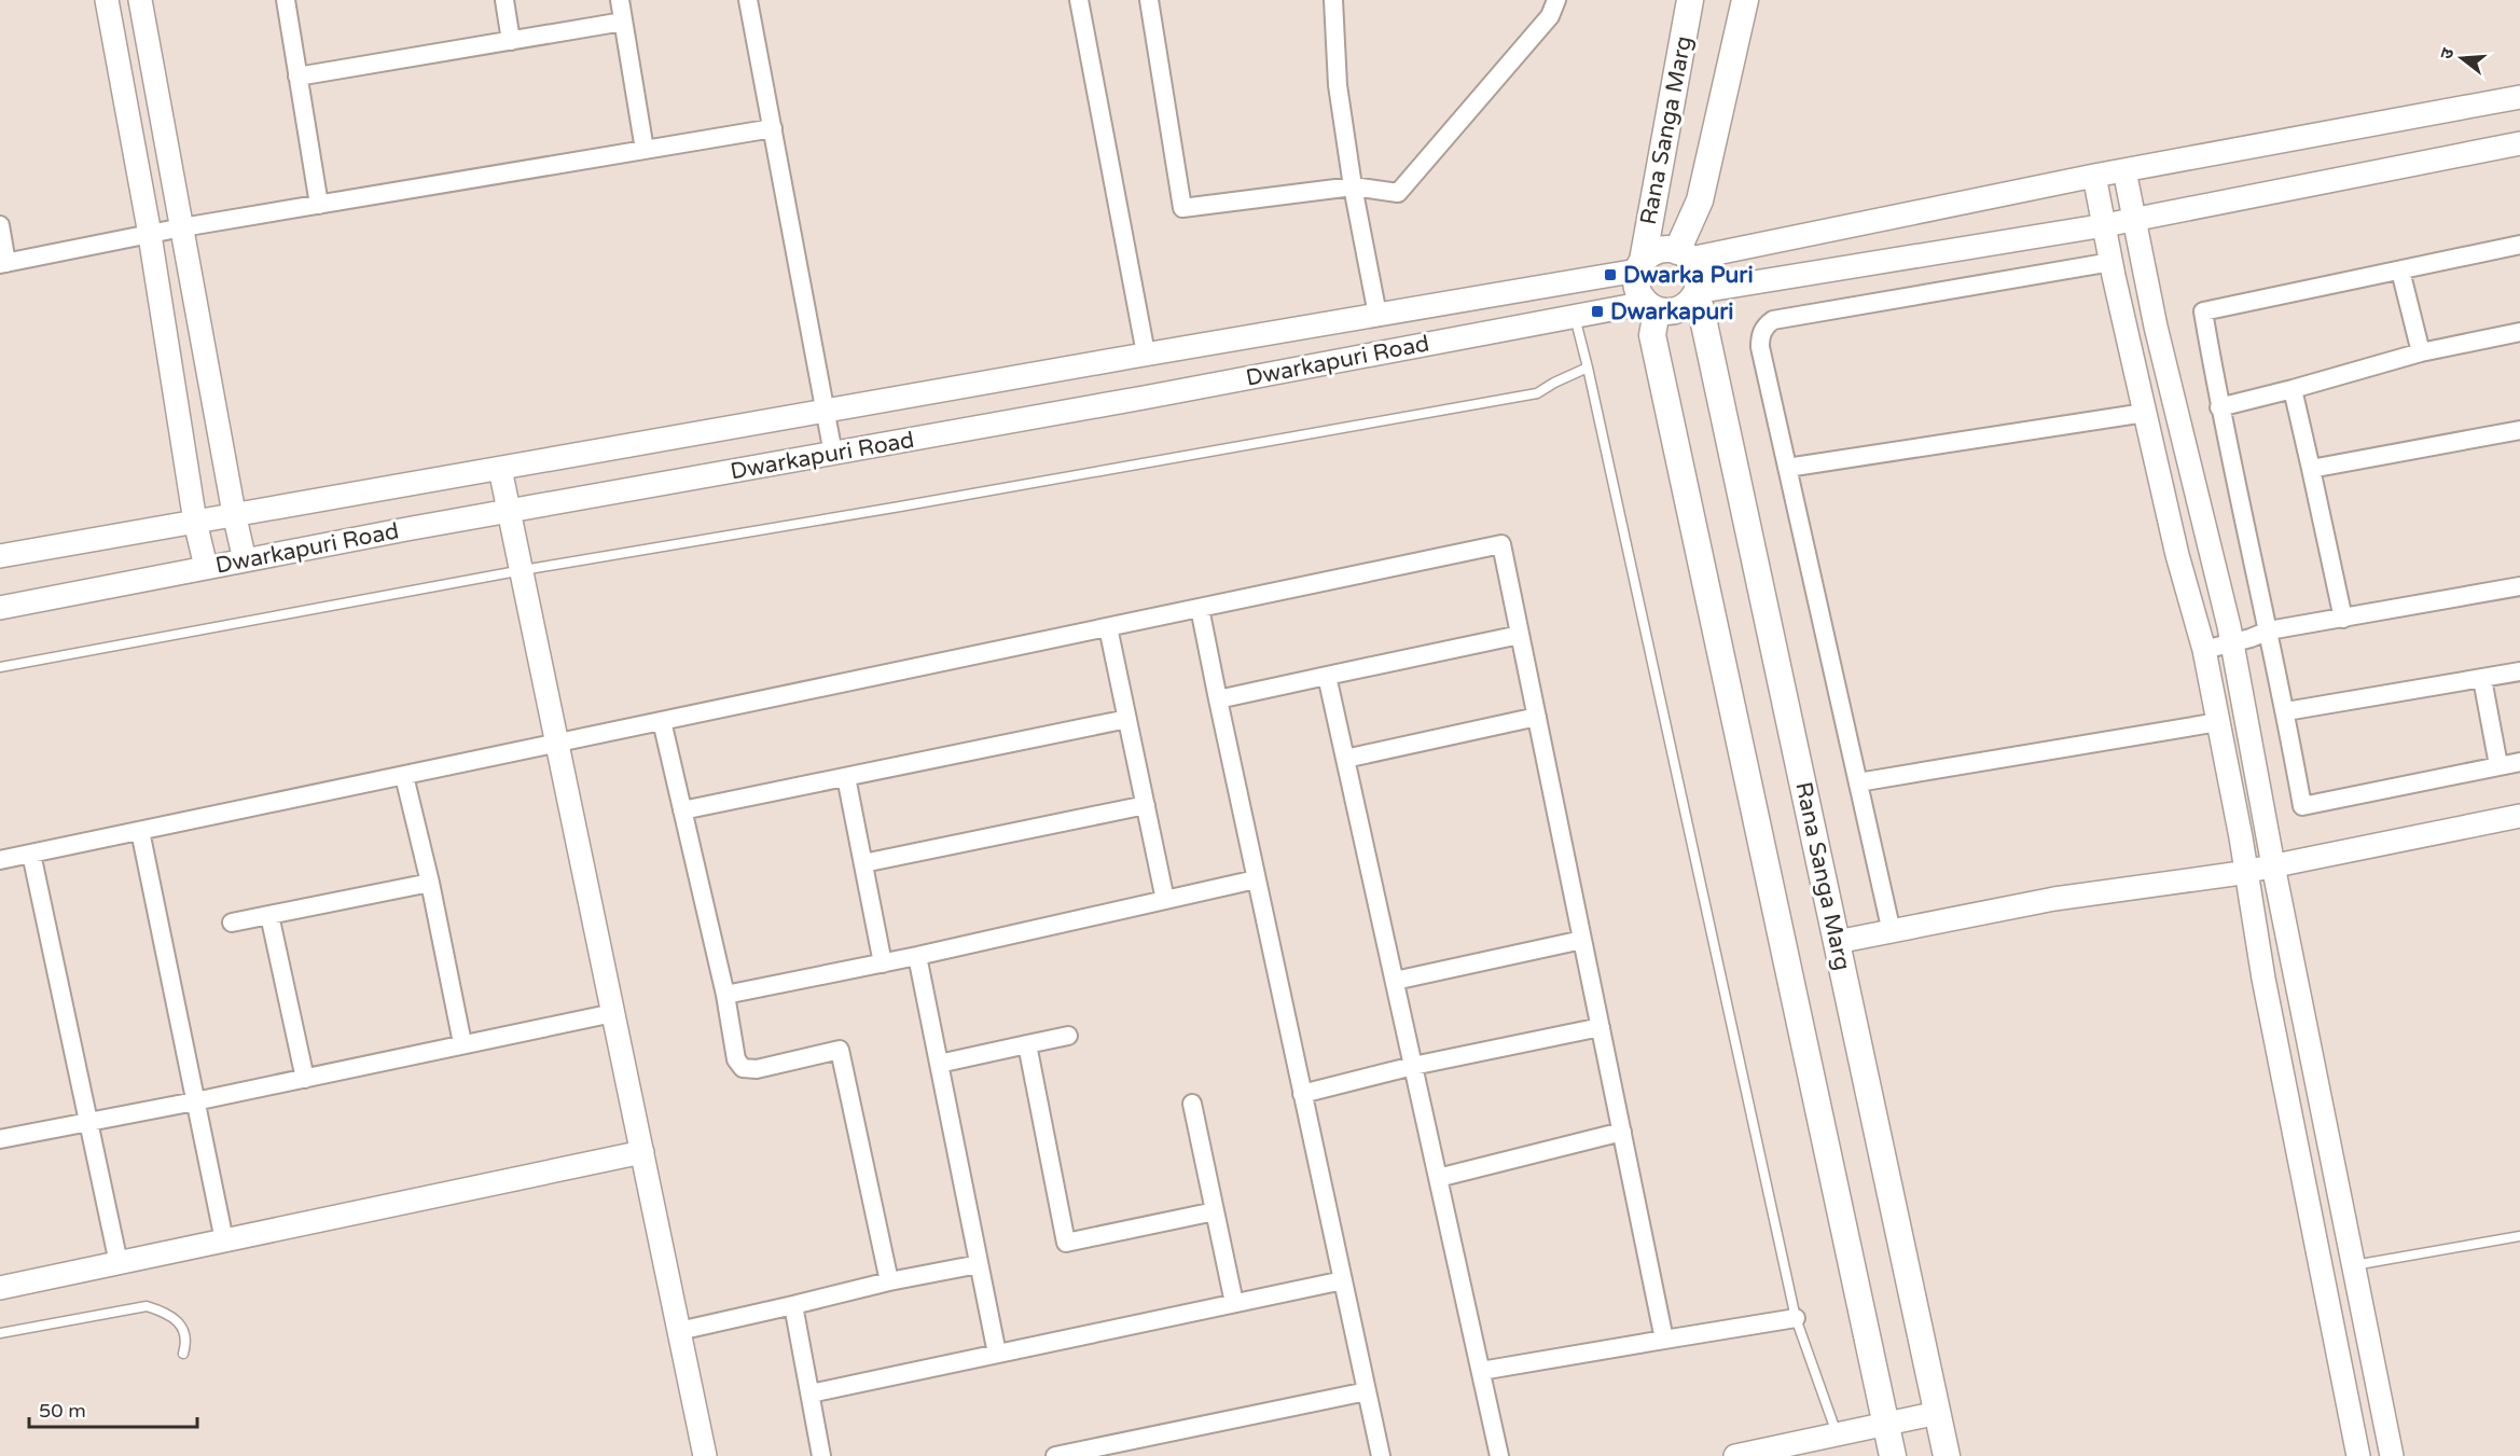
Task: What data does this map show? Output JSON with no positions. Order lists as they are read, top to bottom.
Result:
{
  "streets": {
    "main road": ["Rana Sanga Marg"],
    "street": ["Dwarkapuri Road"]
  },
  "crossings": [
    ["Rana Sanga Marg", "Dwarkapuri Road"]
  ],
  "places": {
    "transit": ["Dwarka Puri", "Dwarkapuri"]
  },
  "scale_bar": "50 m",
  "north": "left"
}
